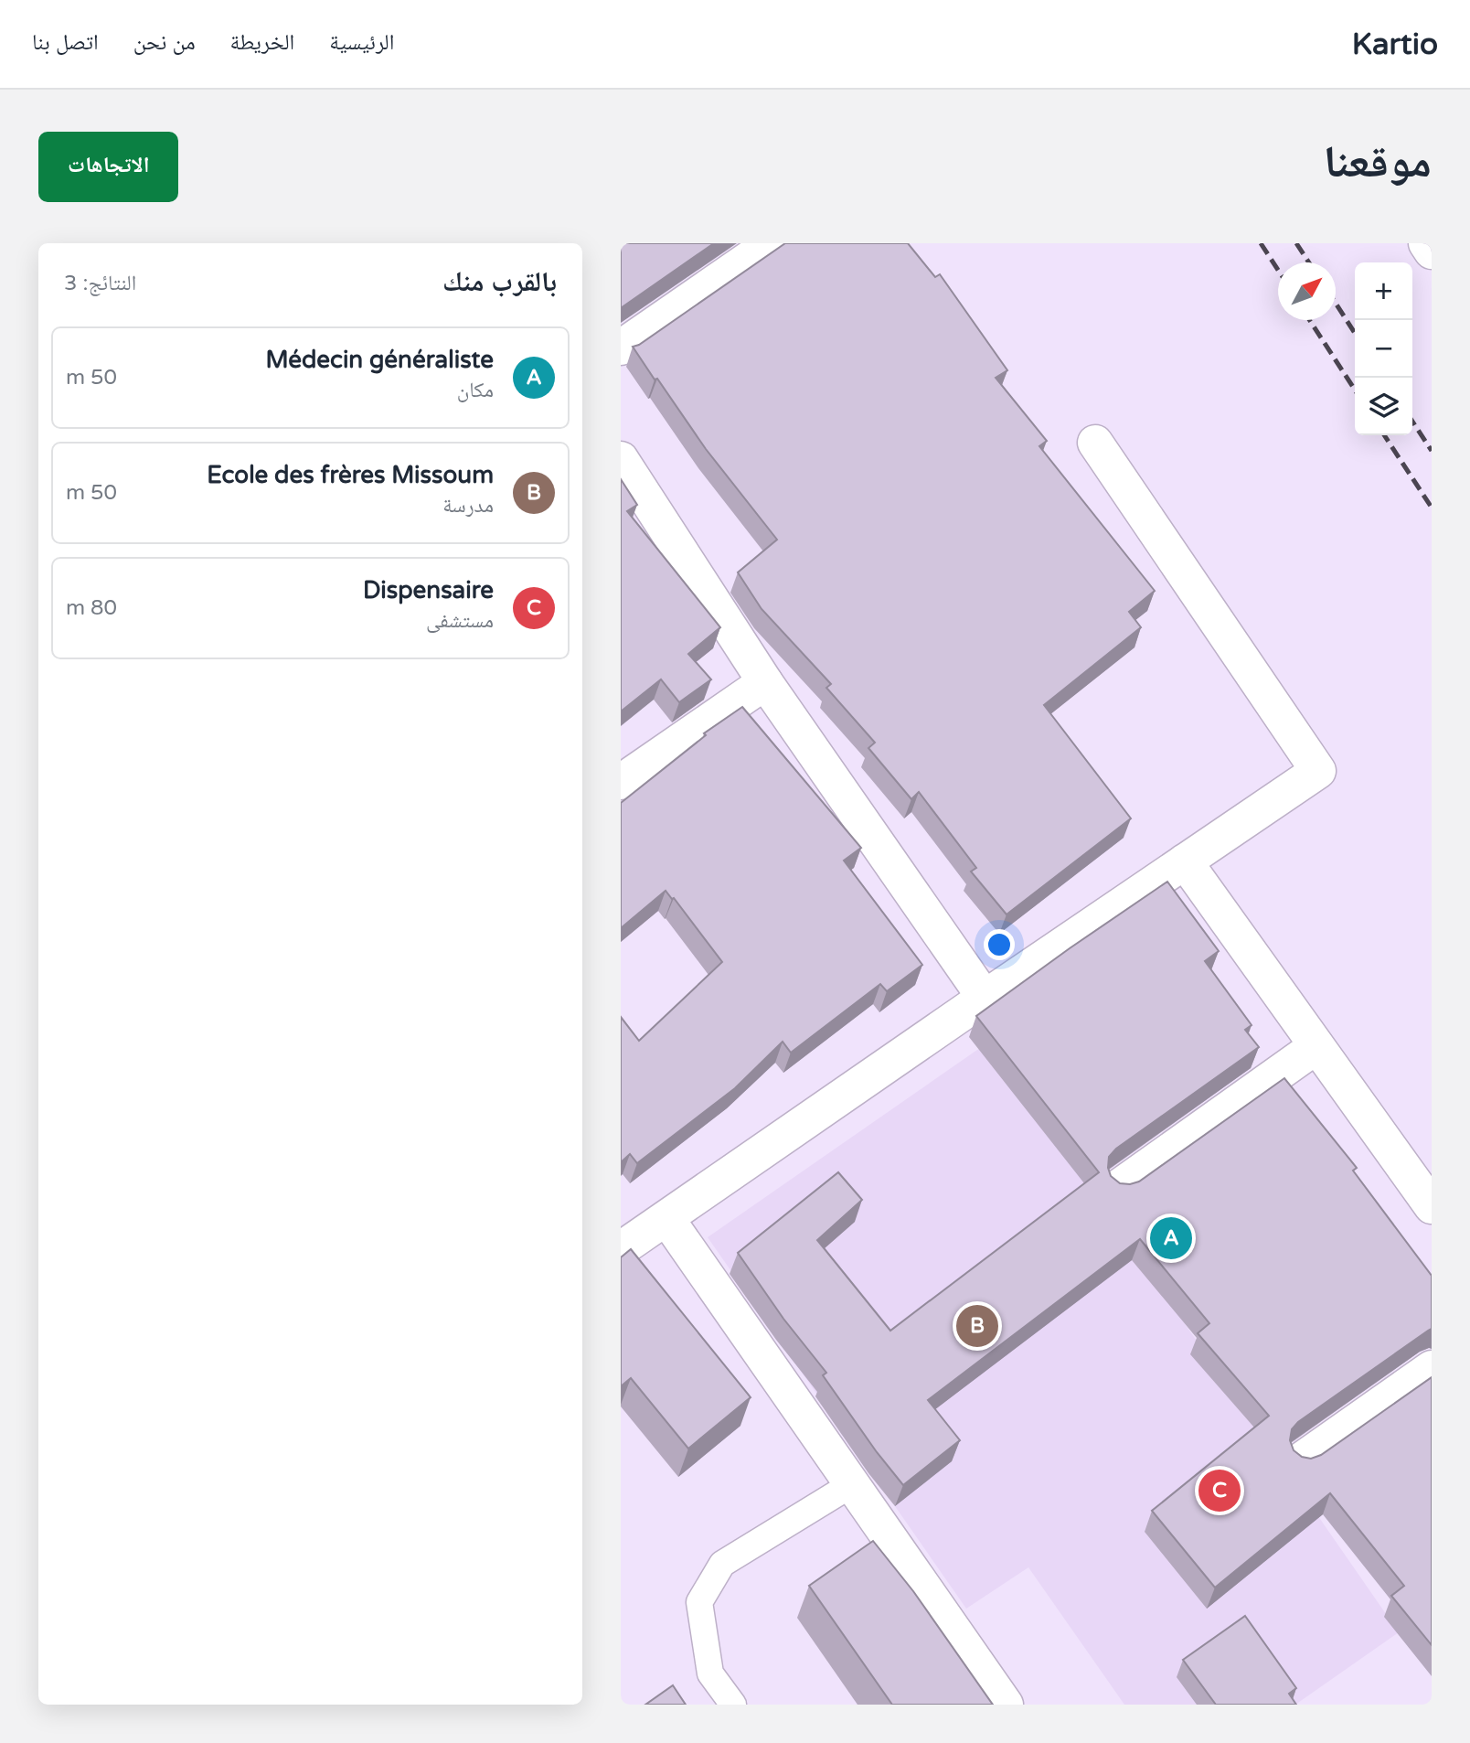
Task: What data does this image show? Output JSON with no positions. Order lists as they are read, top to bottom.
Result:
{
  "north": "top right",
  "page": {
    "header": "Kartio",
    "nav": [
      "الرئيسية",
      "الخريطة",
      "من نحن",
      "اتصل بنا"
    ],
    "title": "موقعنا",
    "buttons": "الاتجاهات",
    "heading": ["بالقرب منك", "النتائج: 3"],
    "map_buttons": ["+", "−"],
    "list": [
      {
        "mark": "A",
        "name": "Médecin généraliste",
        "note": "مكان",
        "value": "50 m"
      },
      {
        "mark": "B",
        "name": "Ecole des frères Missoum",
        "note": "مدرسة",
        "value": "50 m"
      },
      {
        "mark": "C",
        "name": "Dispensaire",
        "note": "مستشفى",
        "value": "80 m"
      }
    ],
    "pins": ["A", "B", "C"]
  }
}
